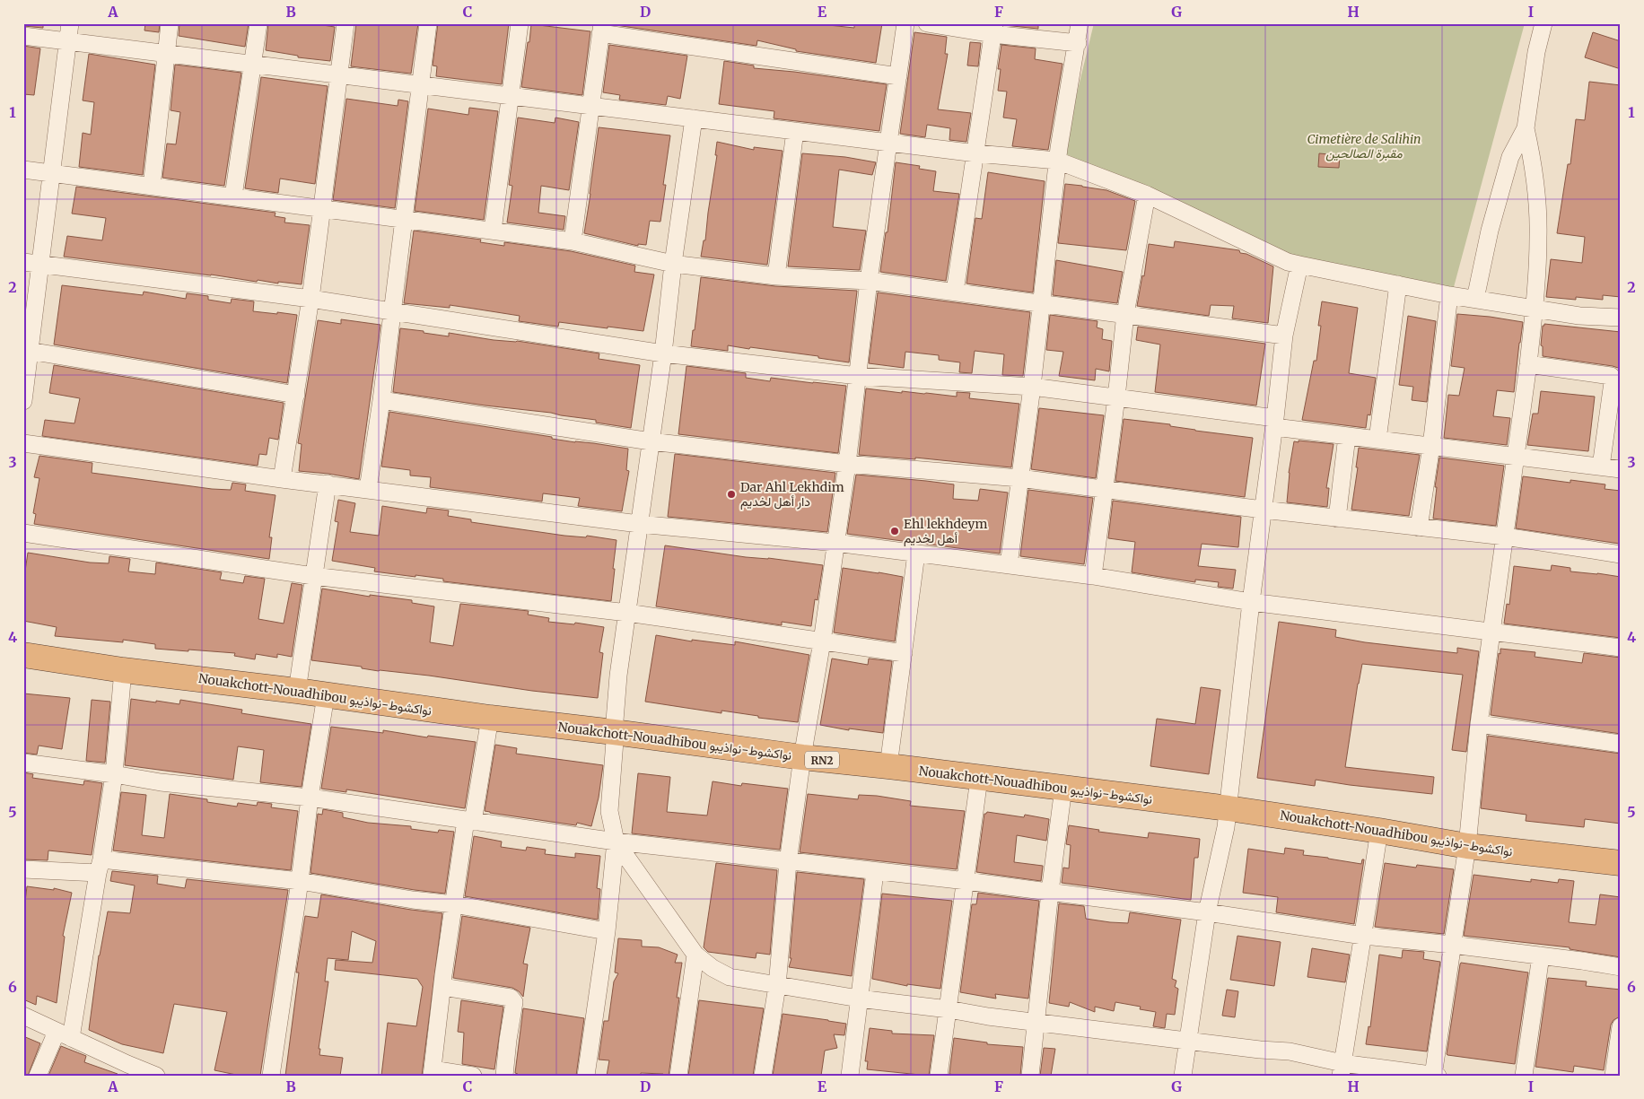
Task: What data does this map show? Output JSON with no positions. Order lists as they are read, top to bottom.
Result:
{
  "streets": {
    "highway": ["Nouakchott-Nouadhibou نواكشوط-نواذيبو", "RN2"]
  },
  "parks": ["Cimetière de Salihin مقبرة الصالحين"],
  "places": ["Dar Ahl Lekhdim دار أهل لخديم", "Ehl lekhdeym أهل لخديم"],
  "grid": {
    "columns": [
      "A",
      "B",
      "C",
      "D",
      "E",
      "F",
      "G",
      "H",
      "I"
    ],
    "rows": [
      "1",
      "2",
      "3",
      "4",
      "5",
      "6"
    ]
  }
}
